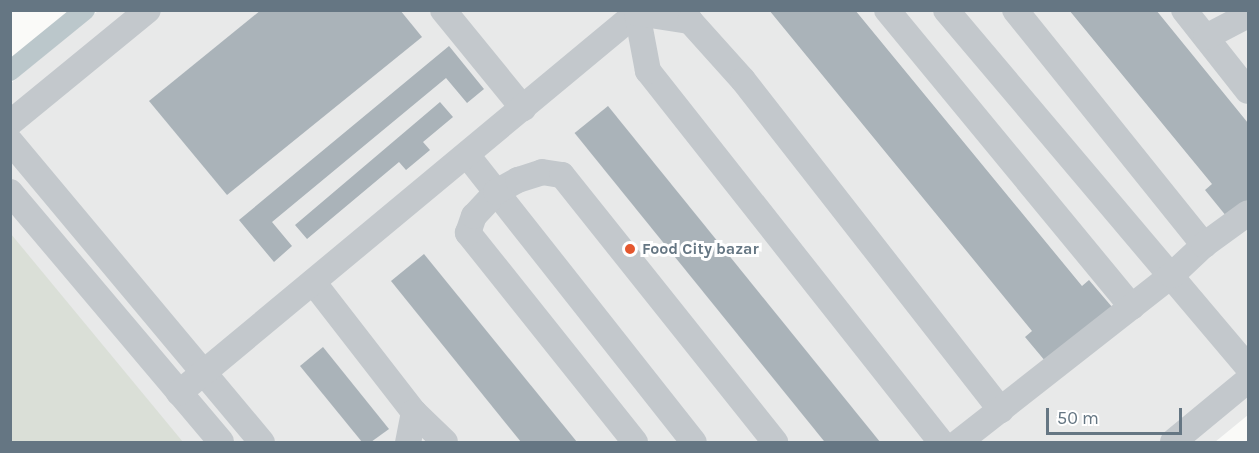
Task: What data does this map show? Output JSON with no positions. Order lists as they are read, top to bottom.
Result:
{
  "places": ["Food City bazar"],
  "scale_bar": "50 m"
}
